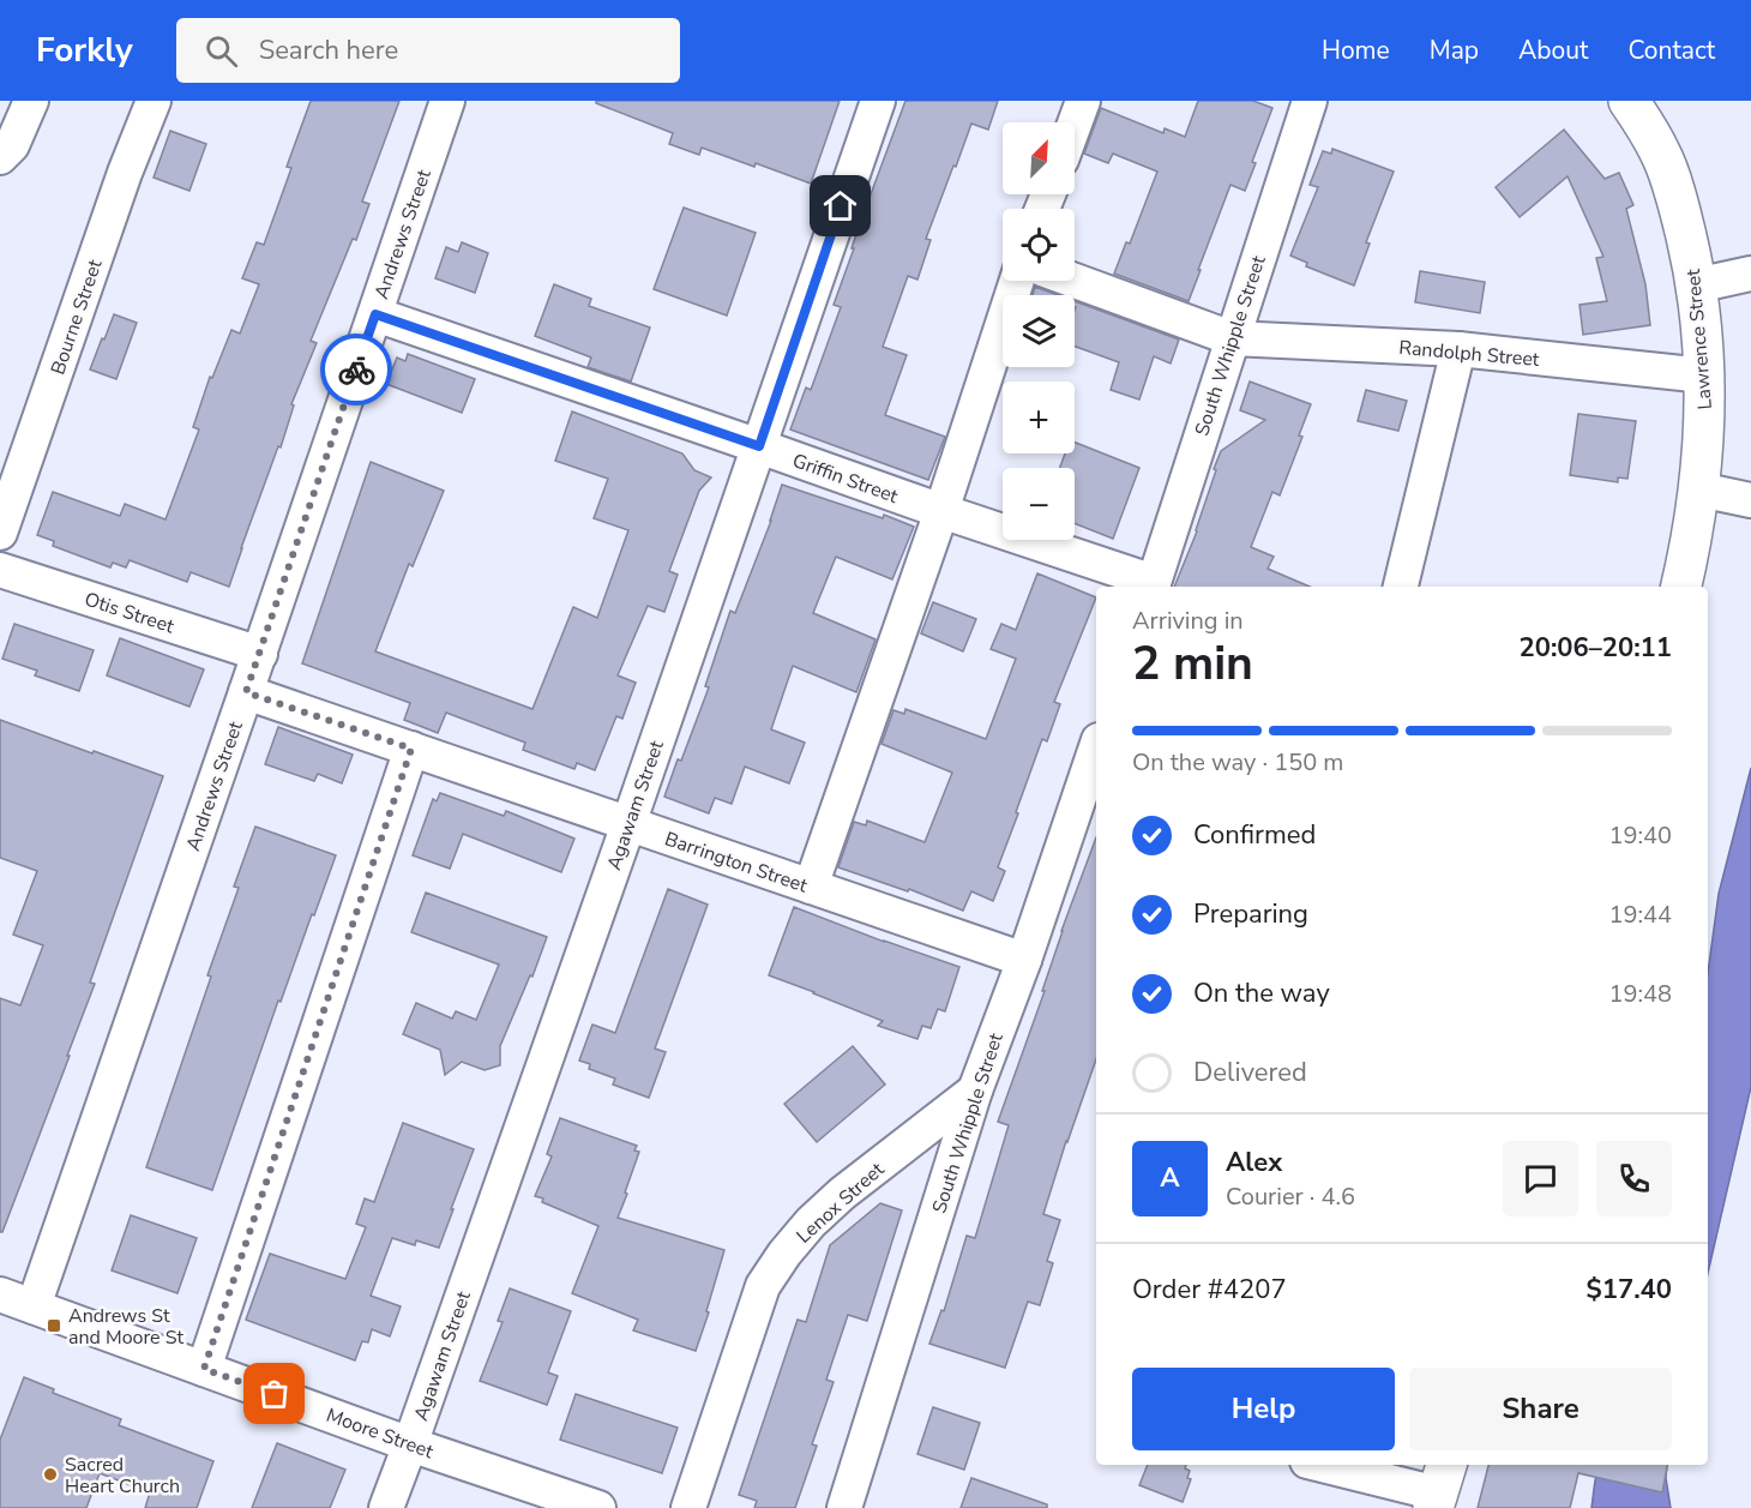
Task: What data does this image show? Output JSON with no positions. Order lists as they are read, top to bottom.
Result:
{
  "streets": {
    "main road": ["Lawrence Street"],
    "street": [
      "Andrews Street",
      "Bourne Street",
      "South Whipple Street",
      "Randolph Street",
      "Griffin Street",
      "Otis Street",
      "Agawam Street",
      "Barrington Street",
      "Lenox Street",
      "Moore Street"
    ]
  },
  "crossings": [
    ["Andrews Street", "Griffin Street"],
    ["Andrews Street", "Otis Street"],
    ["Andrews Street", "Barrington Street"],
    ["Andrews Street", "Moore Street"],
    ["Lawrence Street", "Randolph Street"],
    ["South Whipple Street", "Randolph Street"],
    ["South Whipple Street", "Griffin Street"],
    ["South Whipple Street", "Barrington Street"],
    ["South Whipple Street", "Lenox Street"],
    ["Griffin Street", "Agawam Street"],
    ["Agawam Street", "Barrington Street"],
    ["Agawam Street", "Moore Street"]
  ],
  "places": {
    "transit": ["Andrews St and Moore St"],
    "other": ["Sacred Heart Church"]
  },
  "north": "top right",
  "page": {
    "header": "Forkly",
    "search": "Search here",
    "nav": [
      "Home",
      "Map",
      "About",
      "Contact"
    ],
    "map_buttons": ["+", "−"],
    "heading": ["2 min", "Arriving in", "20:06–20:11"],
    "panel": [
      "Alex",
      "Courier · 4.6",
      "Order #4207",
      "$17.40"
    ],
    "bar": "On the way · 150 m",
    "list": [
      ["Confirmed", "19:40"],
      ["Preparing", "19:44"],
      ["On the way", "19:48"],
      "Delivered"
    ],
    "round": "A",
    "buttons": ["Help", "Share"]
  }
}
